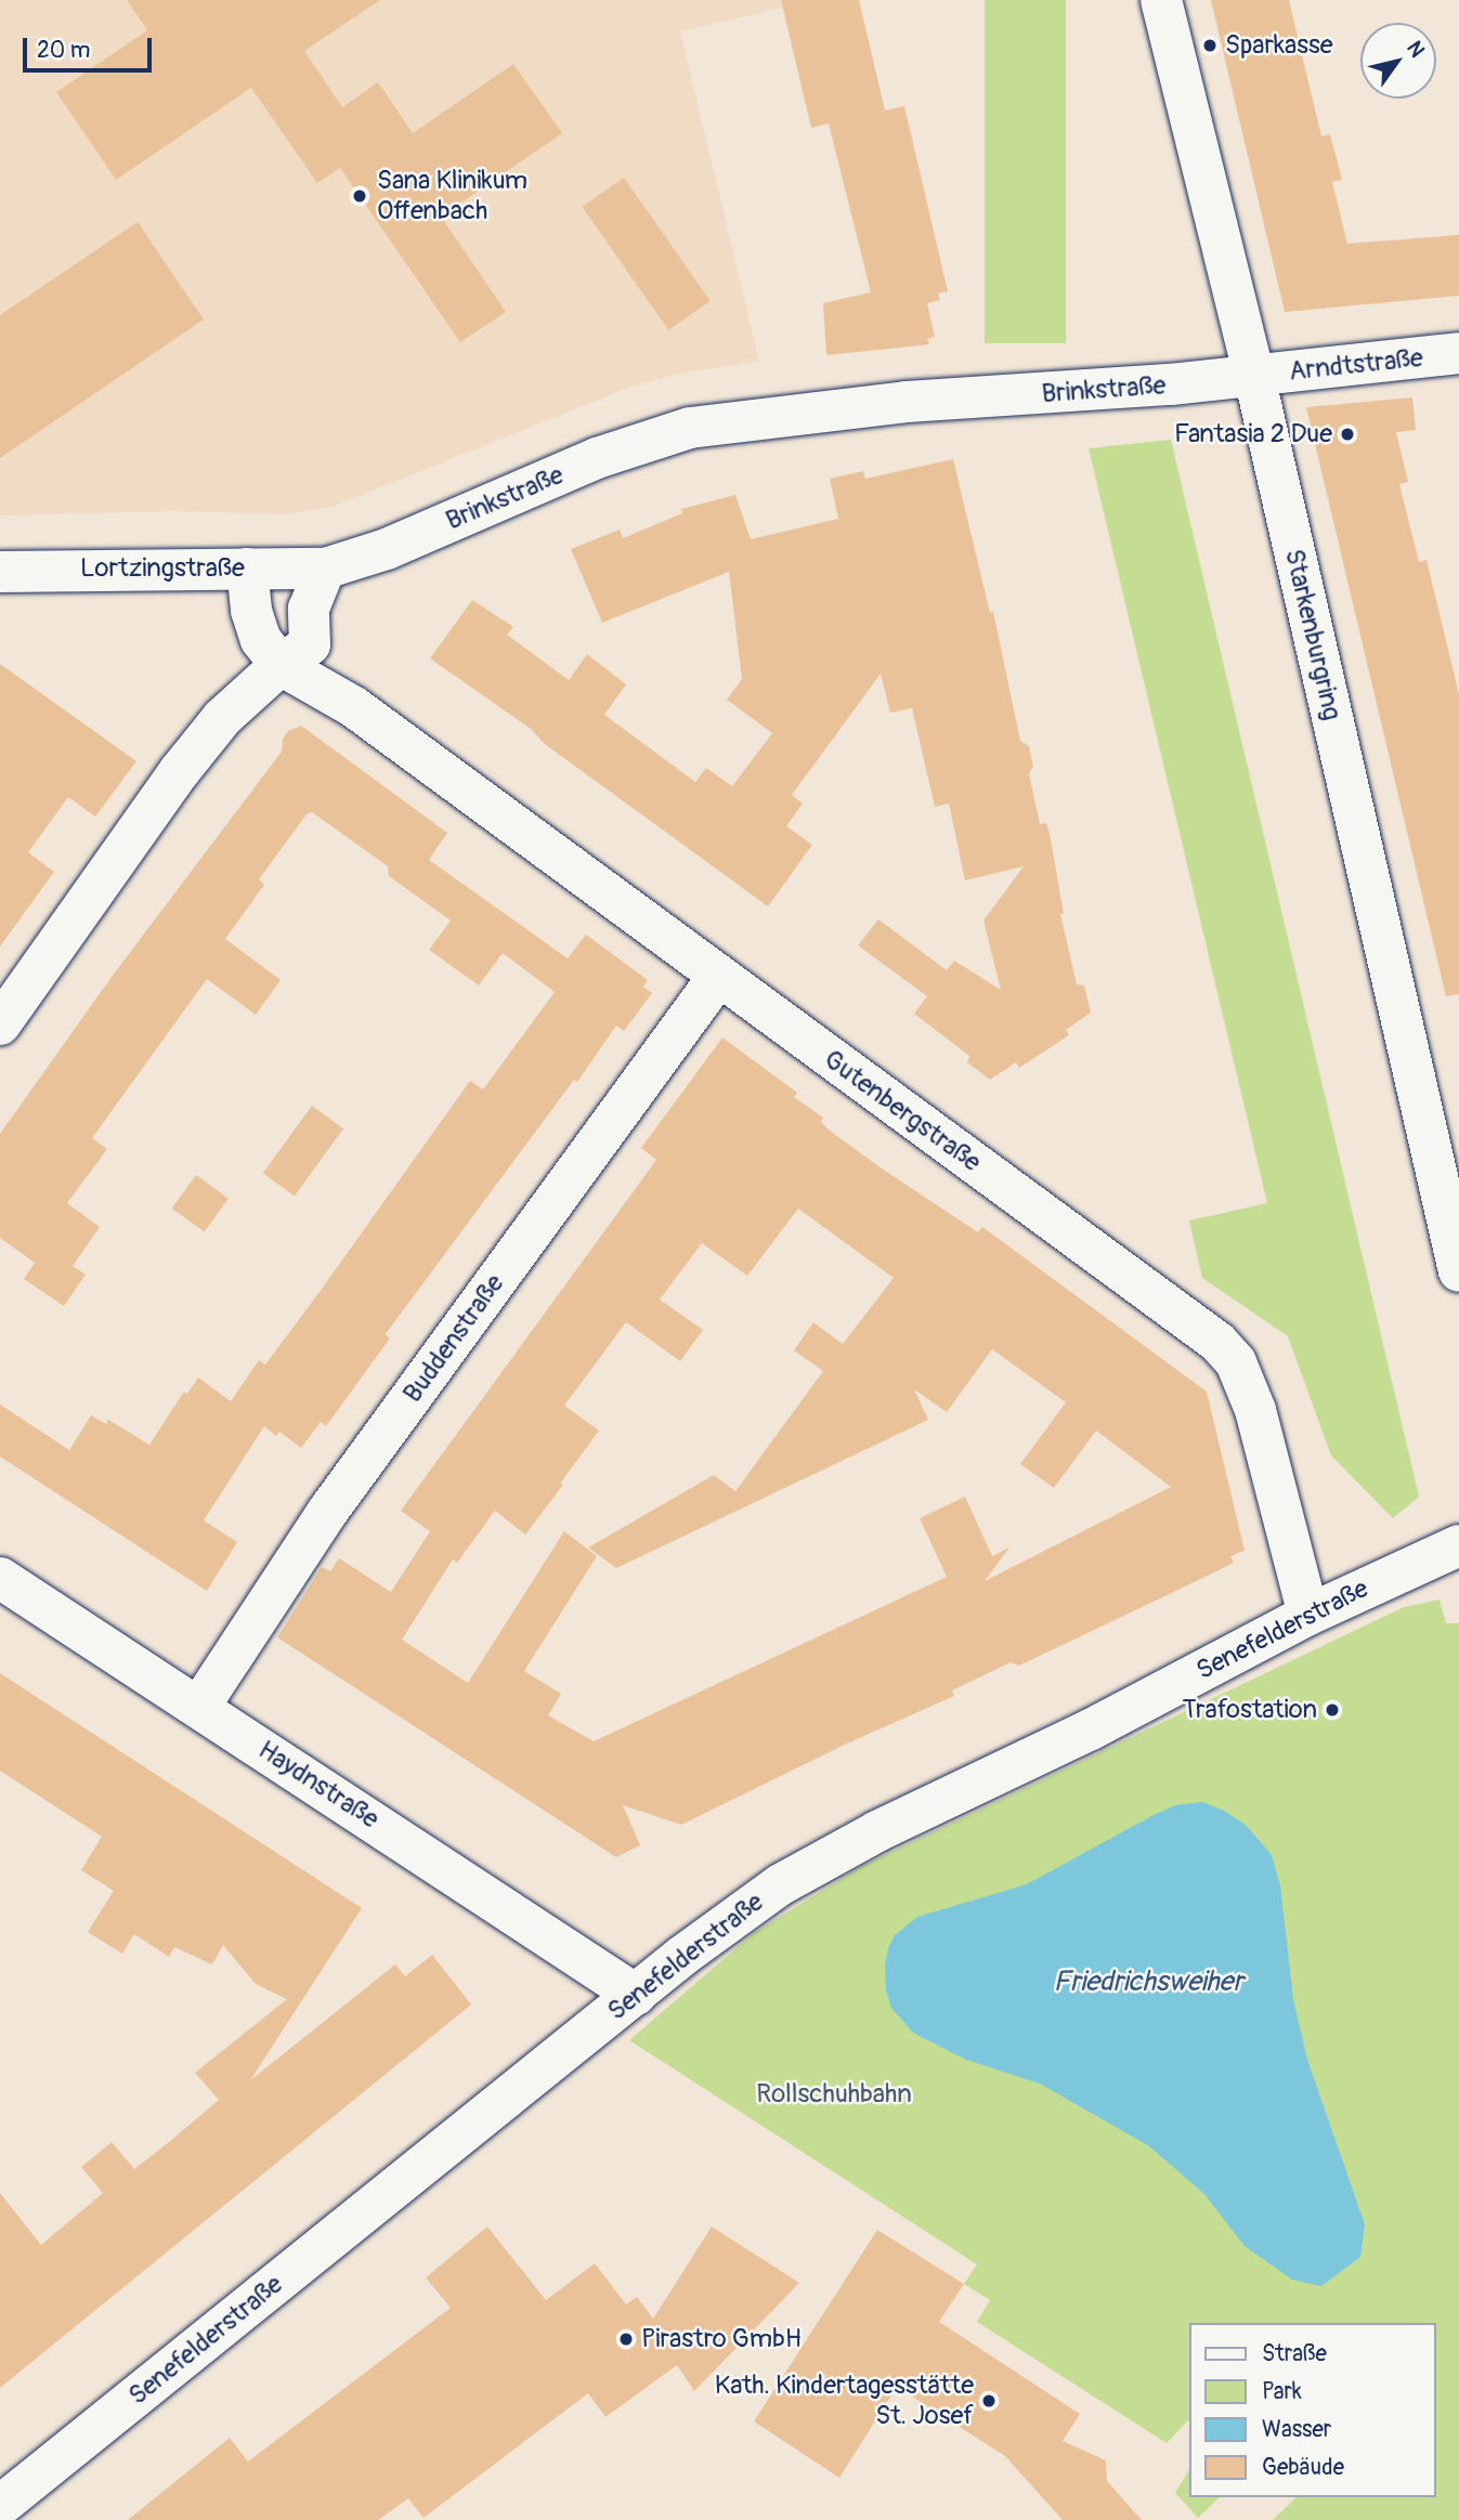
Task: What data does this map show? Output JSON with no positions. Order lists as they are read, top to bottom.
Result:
{
  "streets": {
    "street": [
      "Arndtstraße",
      "Brinkstraße",
      "Lortzingstraße",
      "Starkenburgring",
      "Gutenbergstraße",
      "Buddenstraße",
      "Senefelderstraße",
      "Haydnstraße"
    ]
  },
  "crossings": [
    ["Arndtstraße", "Brinkstraße"],
    ["Arndtstraße", "Starkenburgring"],
    ["Brinkstraße", "Lortzingstraße"],
    ["Brinkstraße", "Starkenburgring"],
    ["Lortzingstraße", "Gutenbergstraße"],
    ["Gutenbergstraße", "Buddenstraße"],
    ["Gutenbergstraße", "Senefelderstraße"],
    ["Buddenstraße", "Haydnstraße"],
    ["Senefelderstraße", "Haydnstraße"]
  ],
  "water": ["Friedrichsweiher"],
  "parks": ["Rollschuhbahn"],
  "places": [
    "Sparkasse",
    "Sana Klinikum Offenbach",
    "Fantasia 2 Due",
    "Trafostation",
    "Pirastro GmbH",
    "Kath. Kindertagesstätte St. Josef"
  ],
  "legend": [
    "Straße",
    "Park",
    "Wasser",
    "Gebäude"
  ],
  "scale_bar": "20 m",
  "north": "top right"
}
